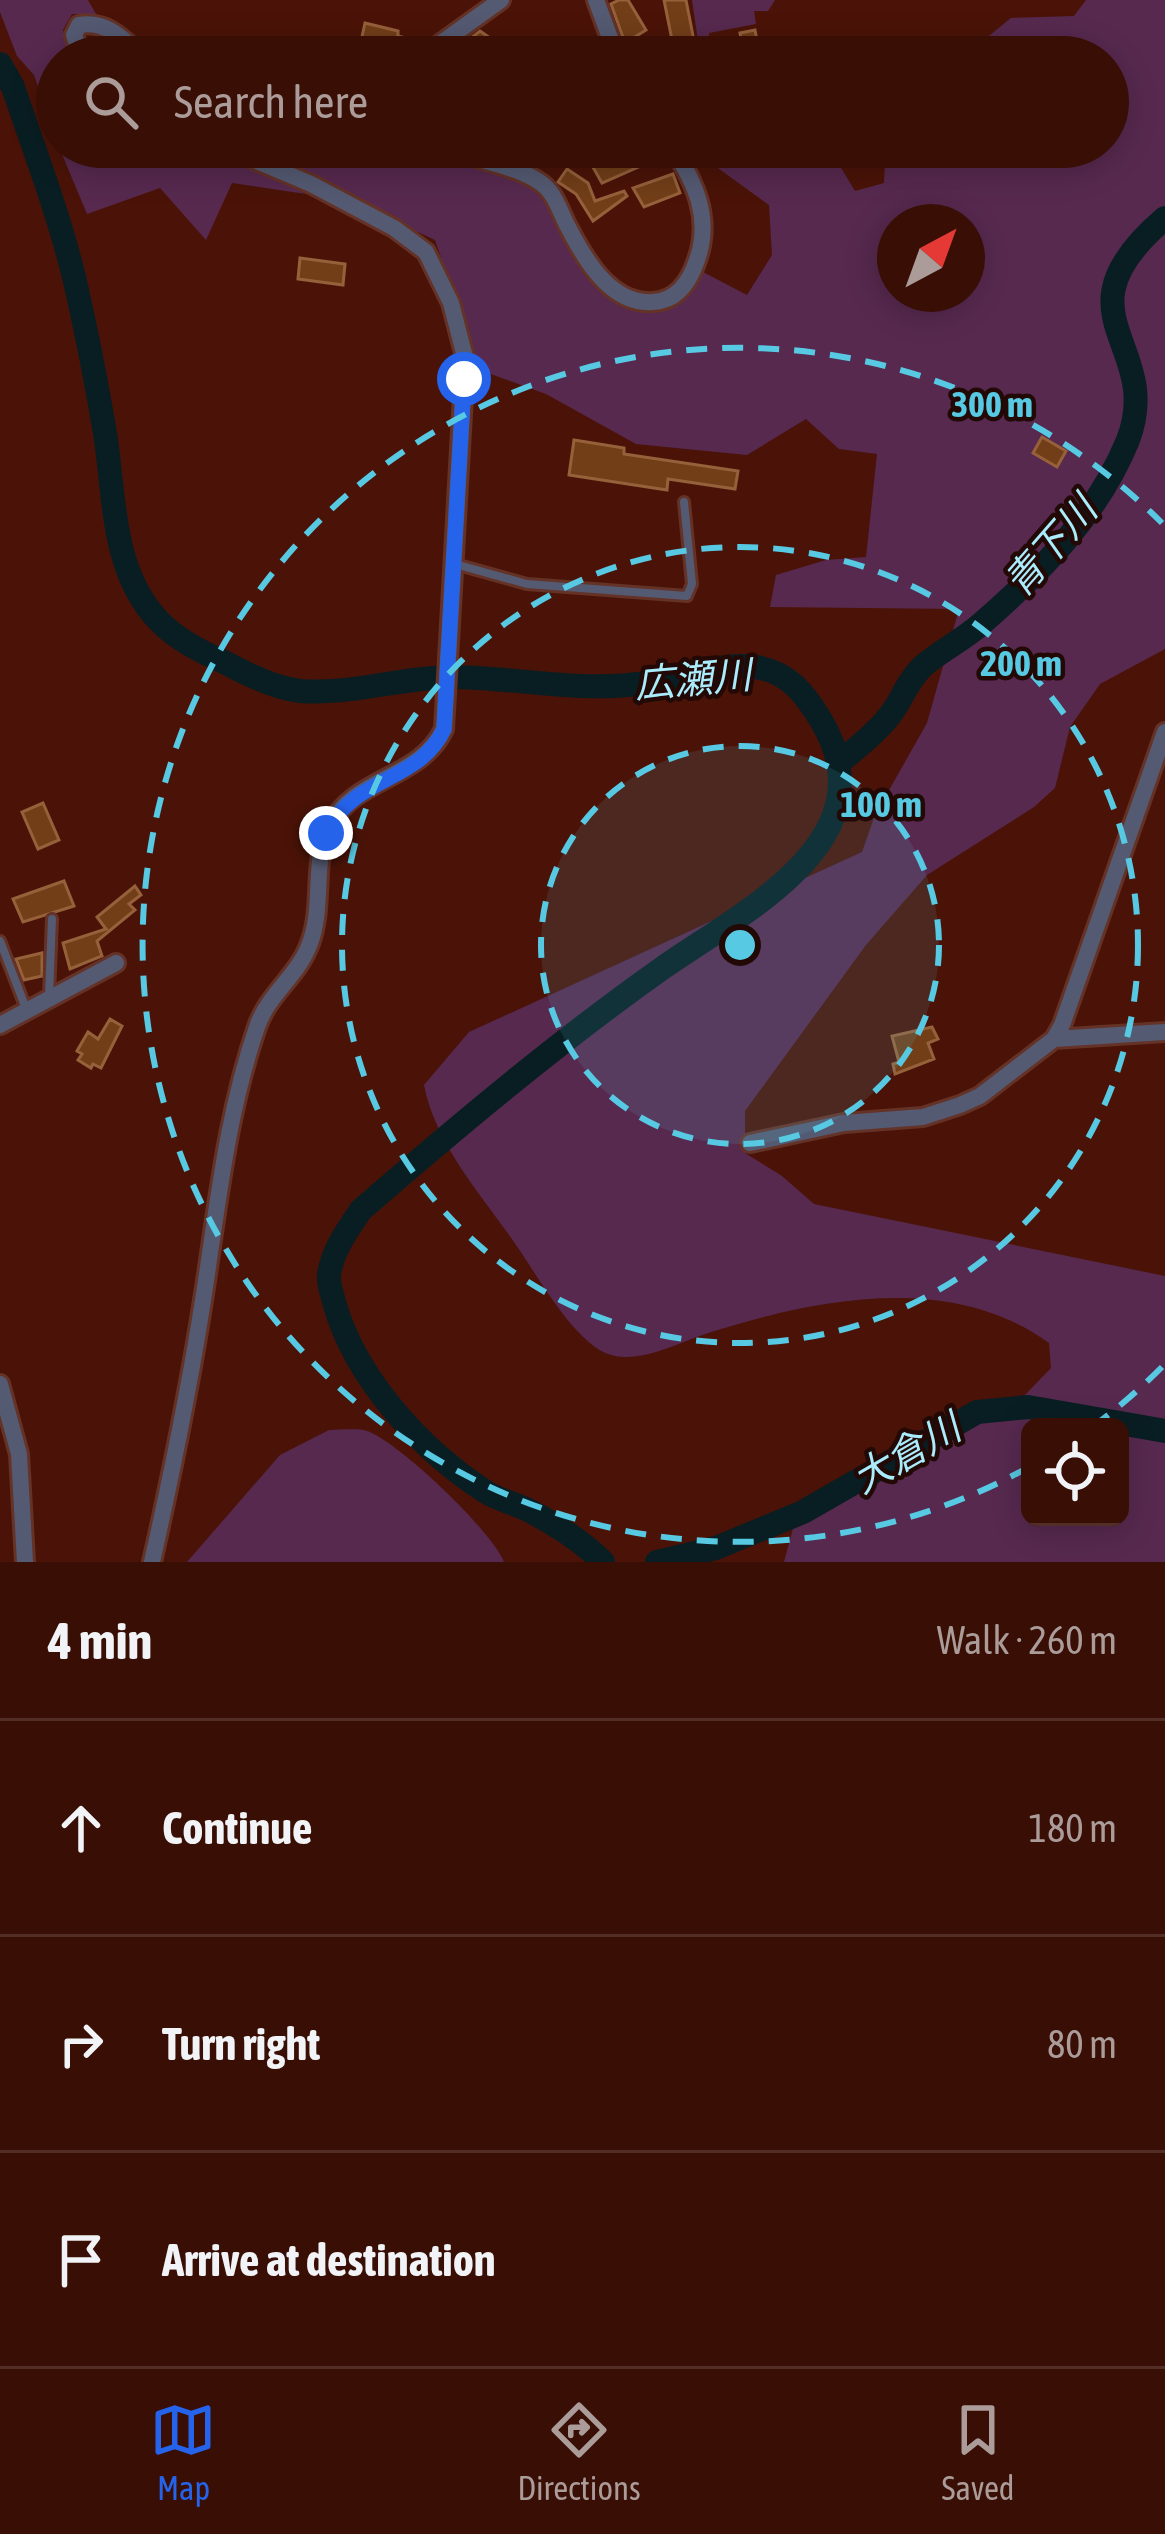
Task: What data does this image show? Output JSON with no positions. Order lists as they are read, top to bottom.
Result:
{
  "water": ["青下川", "広瀬川", "大倉川"],
  "north": "top right",
  "page": {
    "search": "Search here",
    "heading": ["4 min", "Walk · 260 m"],
    "list": [
      ["Continue", "180 m"],
      ["Turn right", "80 m"],
      "Arrive at destination"
    ],
    "nav": ["Map", "Directions", "Saved"]
  },
  "rings": ["300 m", "200 m", "100 m"]
}
